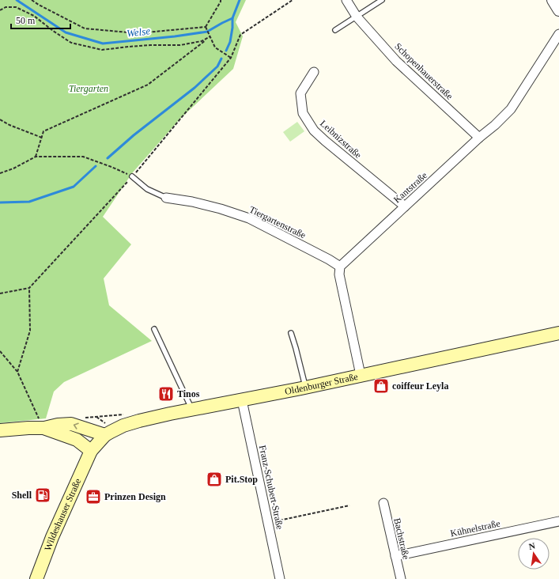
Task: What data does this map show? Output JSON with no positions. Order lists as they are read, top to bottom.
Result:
{
  "streets": {
    "main road": ["Oldenburger Straße", "Wildeshauser Straße"],
    "street": [
      "Schopenhauerstraße",
      "Leibnizstraße",
      "Kantstraße",
      "Tiergartenstraße",
      "Franz-Schubert-Straße",
      "Kühnelstraße",
      "Bachstraße"
    ]
  },
  "crossings": [
    ["Schopenhauerstraße", "Kantstraße"],
    ["Leibnizstraße", "Kantstraße"],
    ["Kantstraße", "Tiergartenstraße"],
    ["Oldenburger Straße", "Franz-Schubert-Straße"],
    ["Oldenburger Straße", "Wildeshauser Straße"],
    ["Kühnelstraße", "Bachstraße"]
  ],
  "water": ["Welse"],
  "parks": ["Tiergarten"],
  "places": {
    "shop": ["coiffeur Leyla", "Pit.Stop"],
    "restaurant": ["Tinos"],
    "fuel station": ["Shell"],
    "office": ["Prinzen Design"]
  },
  "scale_bar": "50 m",
  "north": "top"
}
